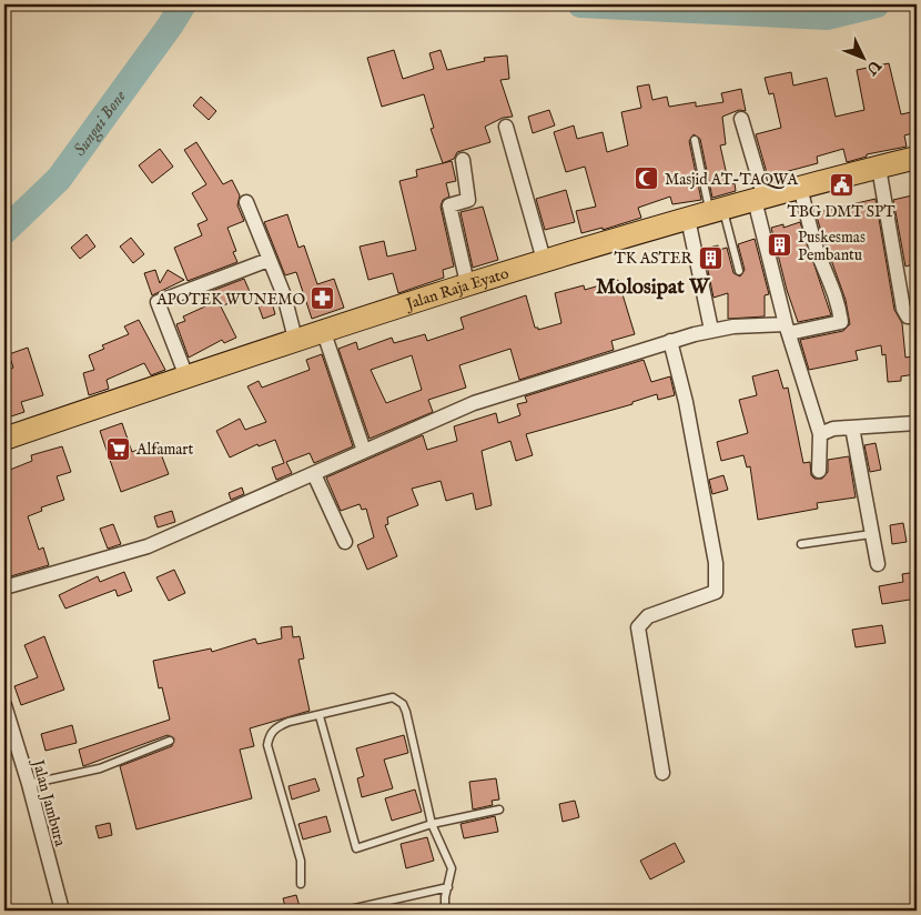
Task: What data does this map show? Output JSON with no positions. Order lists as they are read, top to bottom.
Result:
{
  "streets": {
    "main road": ["Jalan Raja Eyato"],
    "street": ["Jalan Jambura"]
  },
  "districts": ["Molosipat W"],
  "water": ["Sungai Bone"],
  "places": {
    "mosque": ["Masjid AT-TAQWA"],
    "public building": ["TBG DMT SPT"],
    "building": ["Puskesmas Pembantu", "TK ASTER"],
    "pharmacy": ["APOTEK WUNEMO"],
    "supermarket": ["Alfamart"]
  },
  "north": "bottom right"
}
